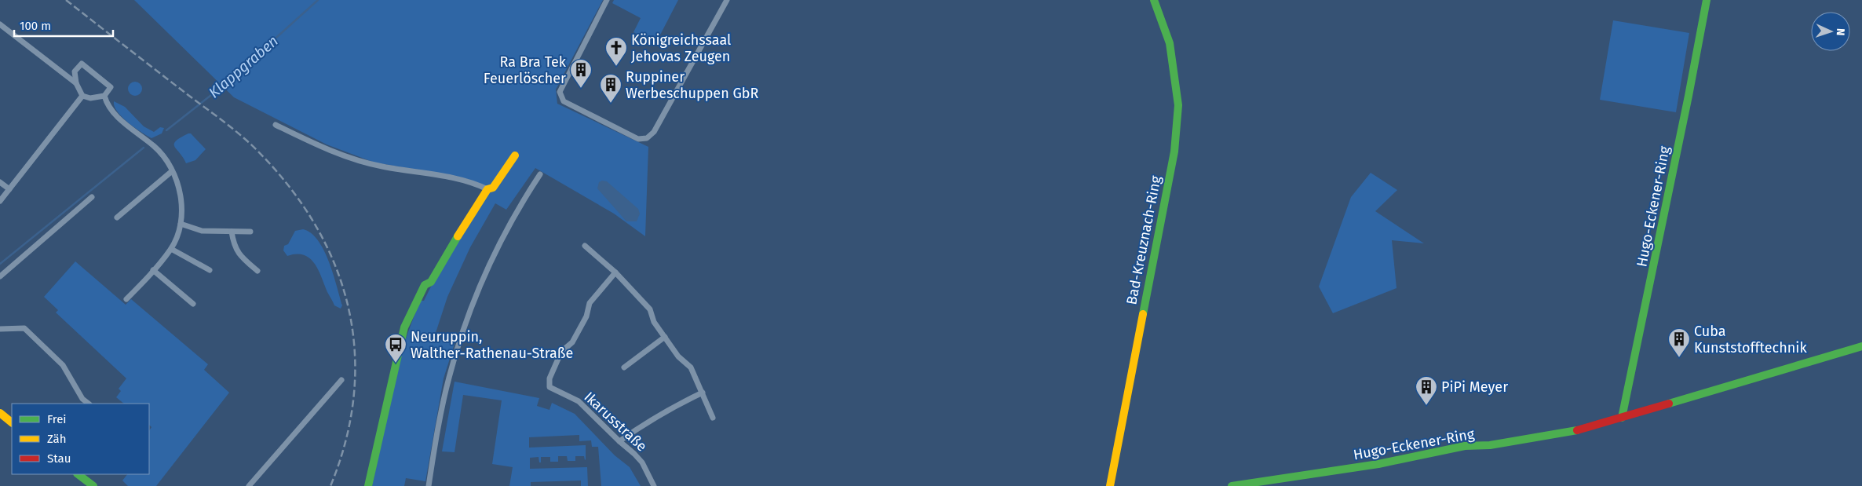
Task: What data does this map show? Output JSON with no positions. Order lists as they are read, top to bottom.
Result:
{
  "streets": {
    "street": ["Hugo-Eckener-Ring", "Bad-Kreuznach-Ring", "Ikarusstraße"]
  },
  "water": ["Klappgraben"],
  "places": {
    "church": ["Königreichssaal Jehovas Zeugen"],
    "building": [
      "Ra Bra Tek Feuerlöscher",
      "Ruppiner Werbeschuppen GbR",
      "Cuba Kunststofftechnik",
      "PiPi Meyer"
    ],
    "bus stop": ["Neuruppin, Walther-Rathenau-Straße"]
  },
  "legend": ["Frei", "Zäh", "Stau"],
  "scale_bar": "100 m",
  "north": "right"
}
